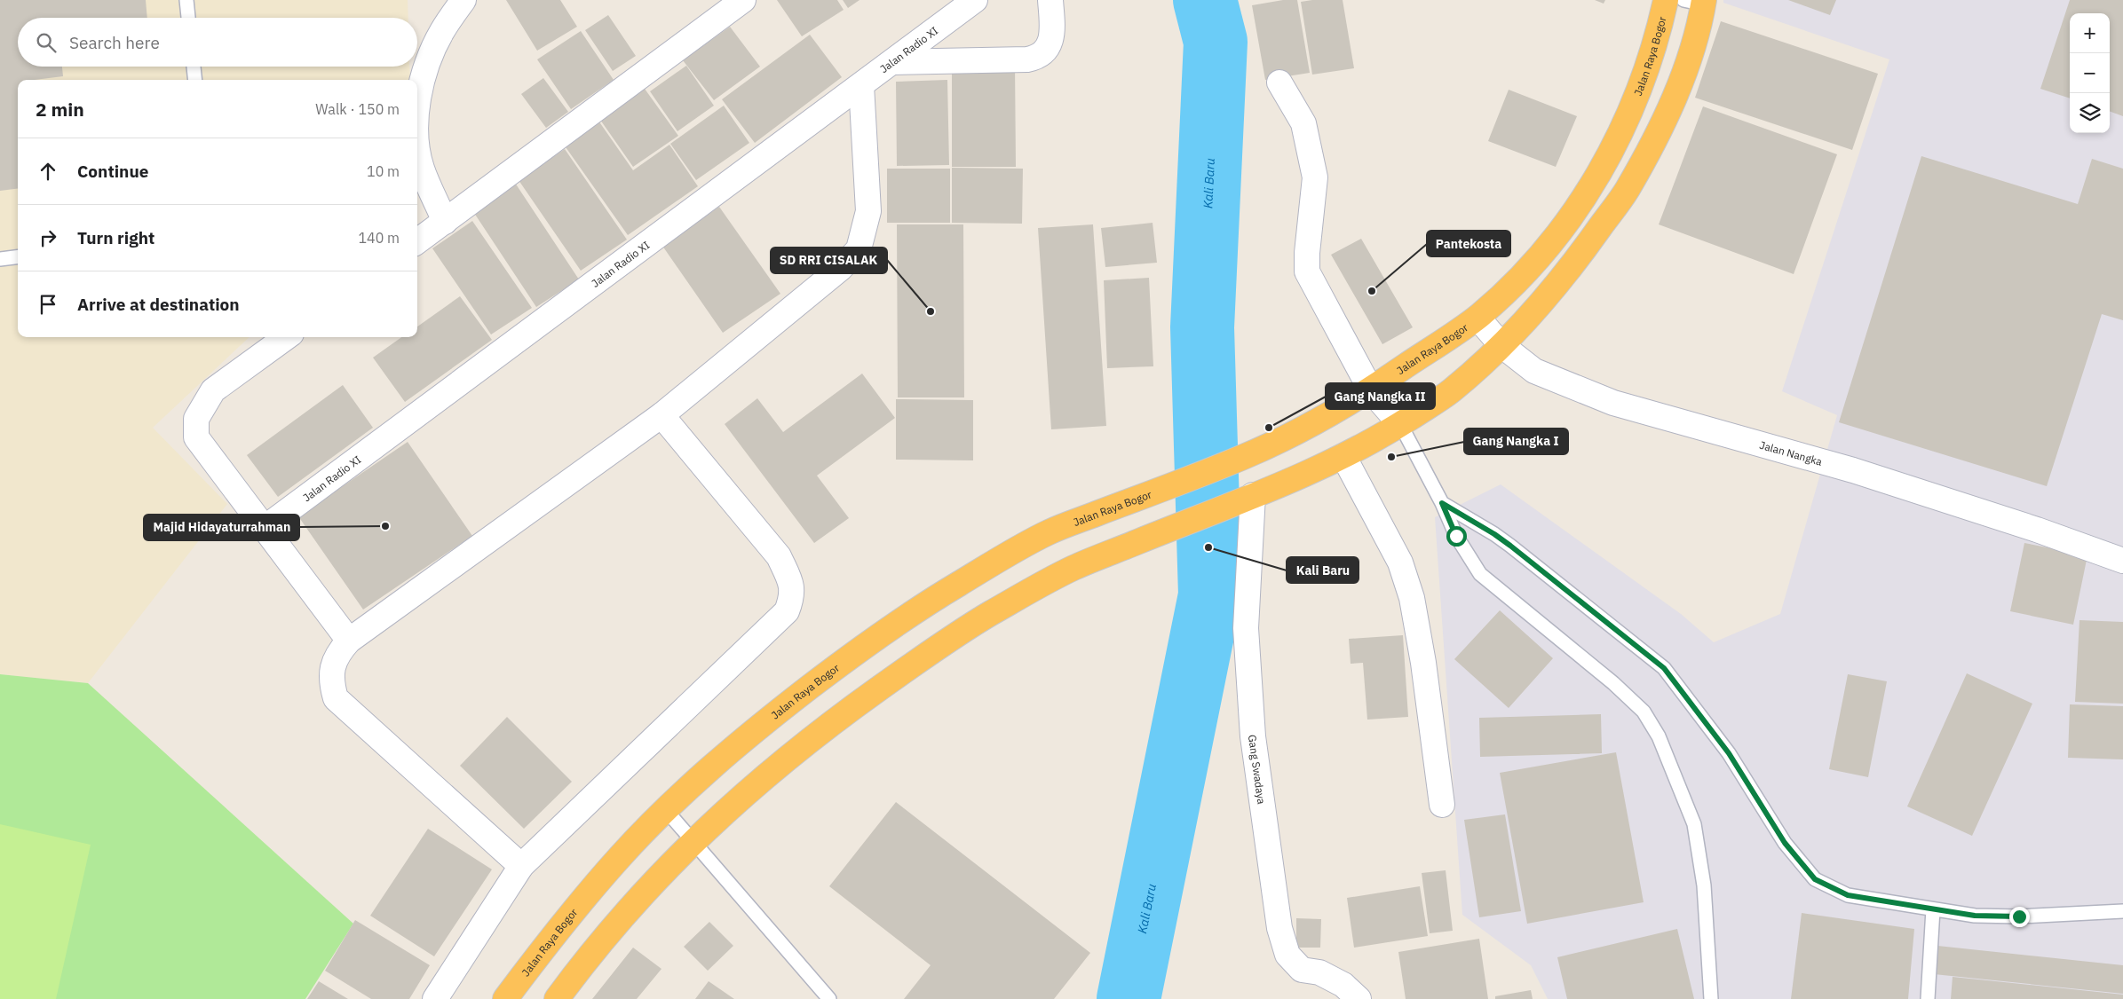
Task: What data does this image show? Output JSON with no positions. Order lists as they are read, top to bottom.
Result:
{
  "streets": {
    "highway": ["Jalan Raya Bogor"],
    "street": ["Jalan Radio XI", "Jalan Nangka", "Gang Swadaya"]
  },
  "crossings": [
    ["Jalan Raya Bogor", "Jalan Nangka"]
  ],
  "water": ["Kali Baru"],
  "places": [
    "Pantekosta",
    "SD RRI CISALAK",
    "Gang Nangka II",
    "Gang Nangka I",
    "Majid Hidayaturrahman",
    "Kali Baru"
  ],
  "page": {
    "map_buttons": ["+", "−"],
    "search": "Search here",
    "heading": ["2 min", "Walk · 150 m"],
    "list": [
      ["Continue", "10 m"],
      ["Turn right", "140 m"],
      "Arrive at destination"
    ]
  }
}
